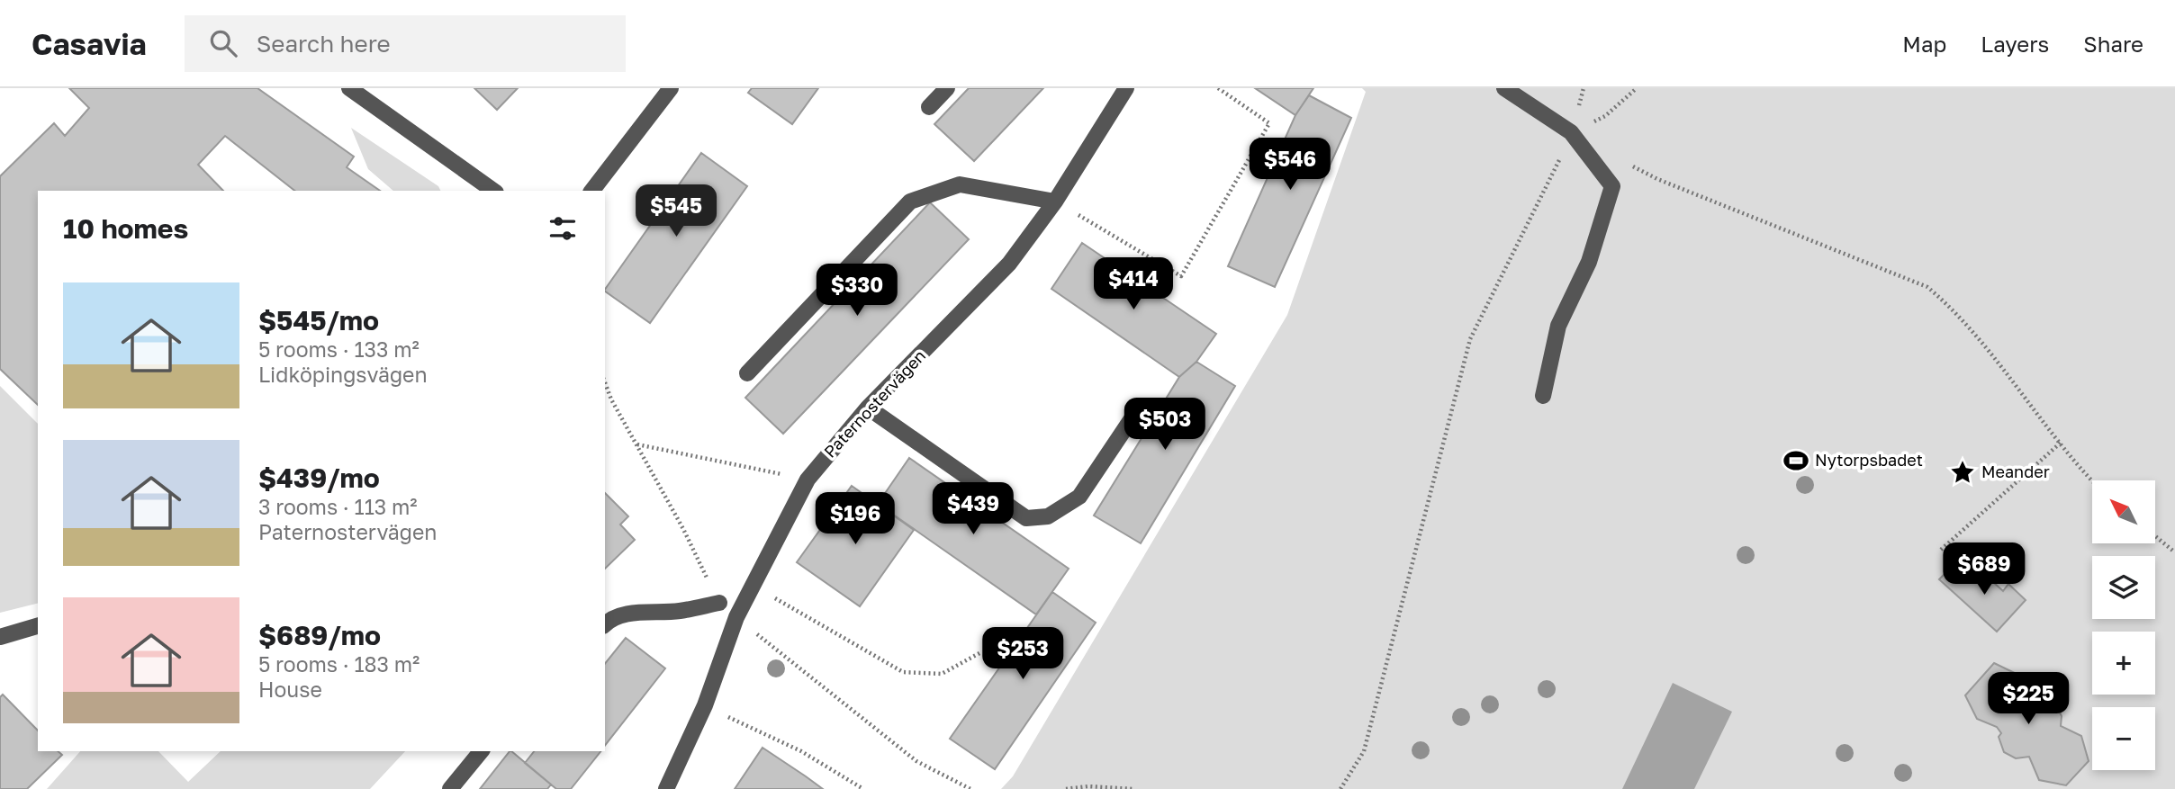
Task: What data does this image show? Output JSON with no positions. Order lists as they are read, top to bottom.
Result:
{
  "streets": {
    "street": ["Paternostervägen"]
  },
  "places": {
    "sports": ["Nytorpsbadet"],
    "place": ["Meander"]
  },
  "north": "top left",
  "page": {
    "header": "Casavia",
    "search": "Search here",
    "nav": ["Map", "Layers", "Share"],
    "price": [
      "$546",
      "$545",
      "$414",
      "$330",
      "$503",
      "$439",
      "$196",
      "$689",
      "$253",
      "$225"
    ],
    "heading": "10 homes",
    "list": [
      {
        "name": "$545/mo",
        "note": "5 rooms · 133 m² · Lidköpingsvägen"
      },
      {
        "name": "$439/mo",
        "note": "3 rooms · 113 m² · Paternostervägen"
      },
      {
        "name": "$689/mo",
        "note": "5 rooms · 183 m² · House"
      }
    ],
    "map_buttons": ["+", "−"]
  }
}
